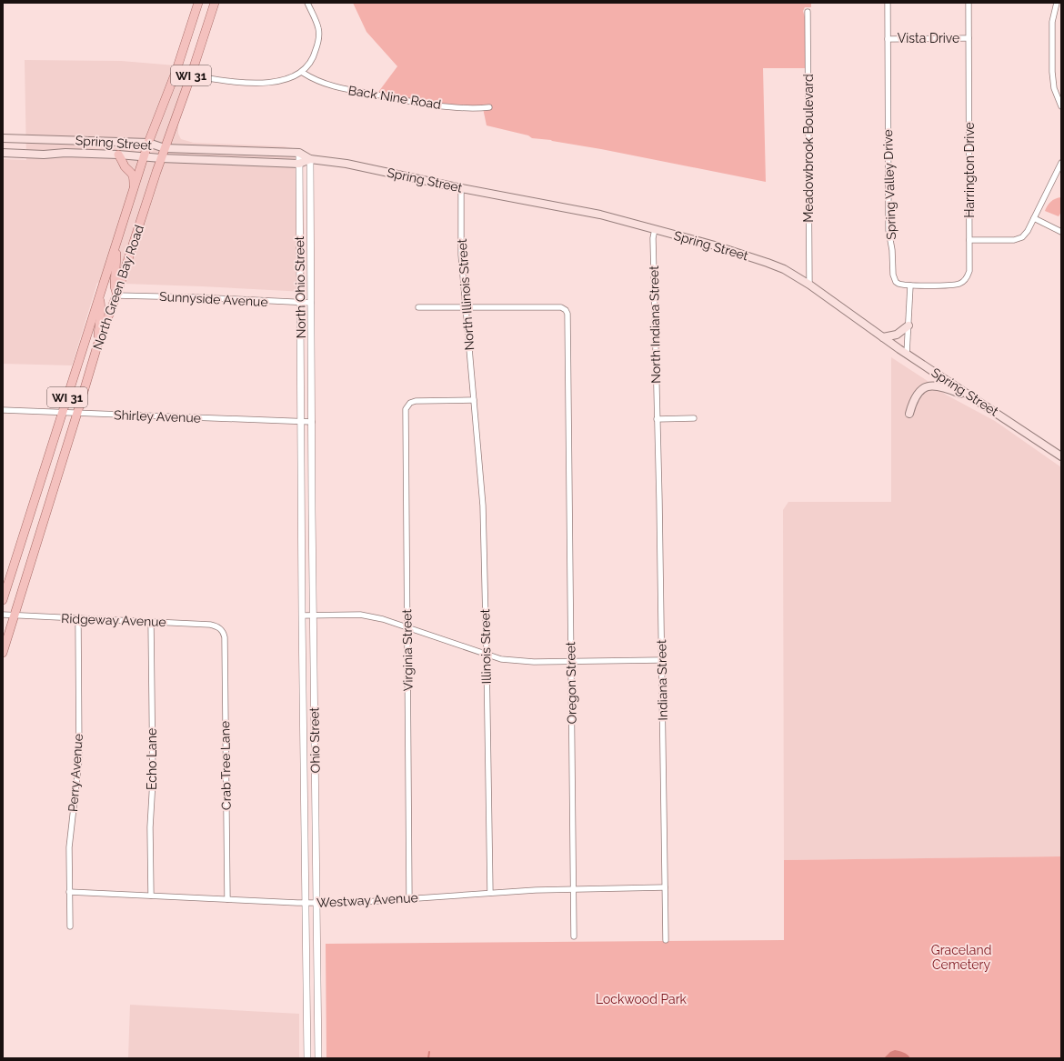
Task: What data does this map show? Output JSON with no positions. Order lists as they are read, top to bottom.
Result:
{
  "streets": {
    "main road": ["WI 31", "Spring Street", "North Green Bay Road"],
    "street": [
      "Vista Drive",
      "Back Nine Road",
      "Meadowbrook Boulevard",
      "Harrington Drive",
      "Spring Valley Drive",
      "North Ohio Street",
      "North Illinois Street",
      "Sunnyside Avenue",
      "North Indiana Street",
      "Shirley Avenue",
      "Ridgeway Avenue",
      "Illinois Street",
      "Virginia Street",
      "Indiana Street",
      "Oregon Street",
      "Ohio Street",
      "Echo Lane",
      "Crab Tree Lane",
      "Perry Avenue",
      "Westway Avenue"
    ]
  },
  "crossings": [
    ["Vista Drive", "Harrington Drive"],
    ["Vista Drive", "Spring Valley Drive"],
    ["WI 31", "North Green Bay Road"],
    ["WI 31", "Ridgeway Avenue"],
    ["Spring Street", "Meadowbrook Boulevard"],
    ["Spring Street", "North Green Bay Road"],
    ["Spring Street", "North Ohio Street"],
    ["Spring Street", "North Illinois Street"],
    ["Spring Street", "North Indiana Street"],
    ["Harrington Drive", "Spring Valley Drive"],
    ["North Green Bay Road", "Sunnyside Avenue"],
    ["North Green Bay Road", "Shirley Avenue"],
    ["North Green Bay Road", "Ridgeway Avenue"],
    ["North Ohio Street", "Sunnyside Avenue"],
    ["North Ohio Street", "Shirley Avenue"],
    ["North Ohio Street", "Ohio Street"],
    ["North Illinois Street", "Illinois Street"],
    ["North Illinois Street", "Virginia Street"],
    ["North Illinois Street", "Oregon Street"],
    ["North Indiana Street", "Indiana Street"],
    ["Shirley Avenue", "Ohio Street"],
    ["Ridgeway Avenue", "Echo Lane"],
    ["Ridgeway Avenue", "Crab Tree Lane"],
    ["Ridgeway Avenue", "Perry Avenue"],
    ["Illinois Street", "Virginia Street"],
    ["Illinois Street", "Westway Avenue"],
    ["Virginia Street", "Westway Avenue"],
    ["Indiana Street", "Westway Avenue"],
    ["Oregon Street", "Westway Avenue"],
    ["Ohio Street", "Westway Avenue"],
    ["Echo Lane", "Westway Avenue"],
    ["Crab Tree Lane", "Westway Avenue"],
    ["Perry Avenue", "Westway Avenue"]
  ],
  "parks": ["Graceland Cemetery", "Lockwood Park"]
}
